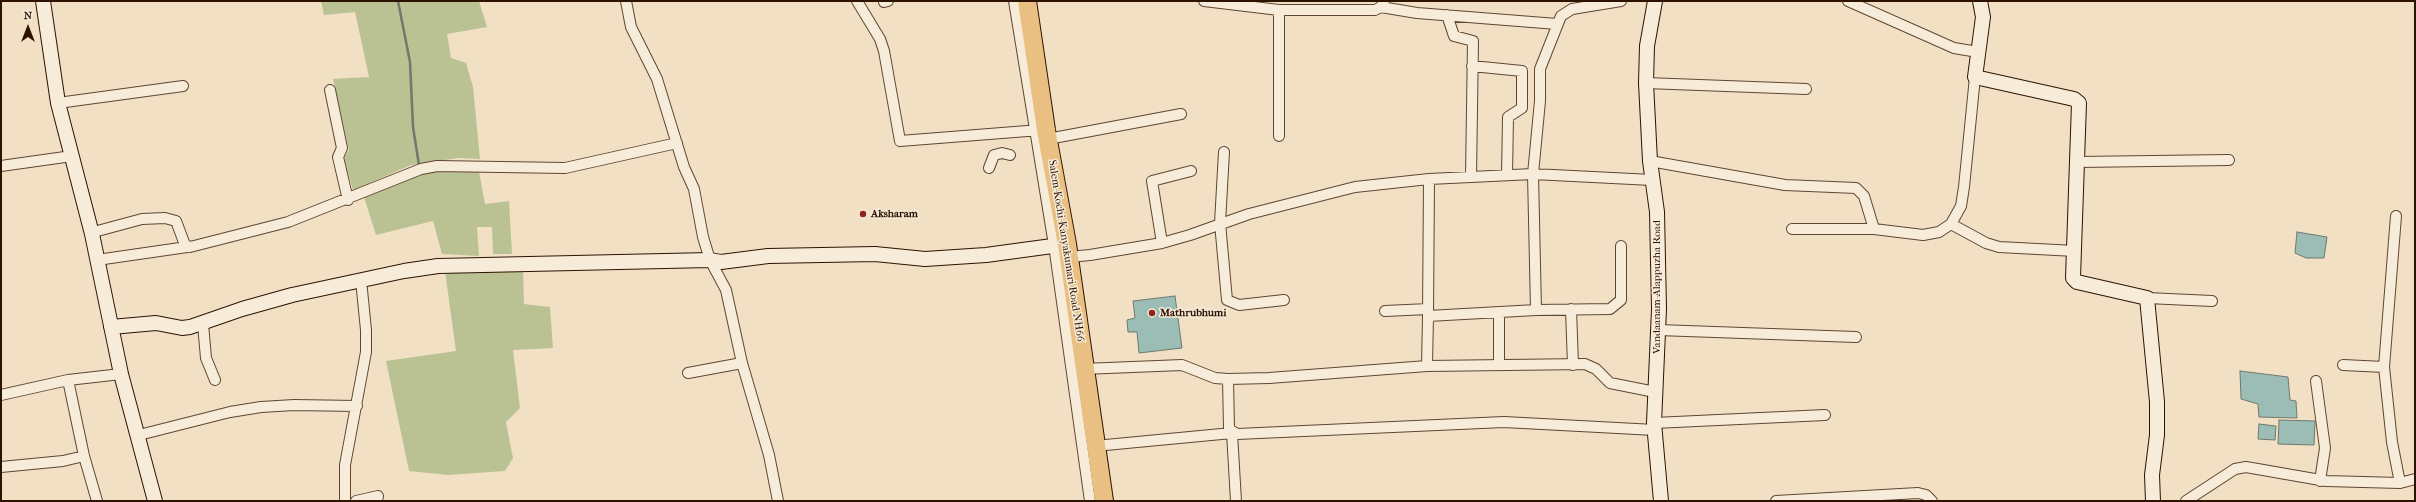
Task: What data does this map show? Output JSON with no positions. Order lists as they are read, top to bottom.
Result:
{
  "streets": {
    "highway": ["Salem-Kochi-Kanyakumari Road NH66"],
    "street": ["Vandaanam-Alappuzha Road"]
  },
  "places": ["Aksharam", "Mathrubhumi"],
  "north": "top"
}
